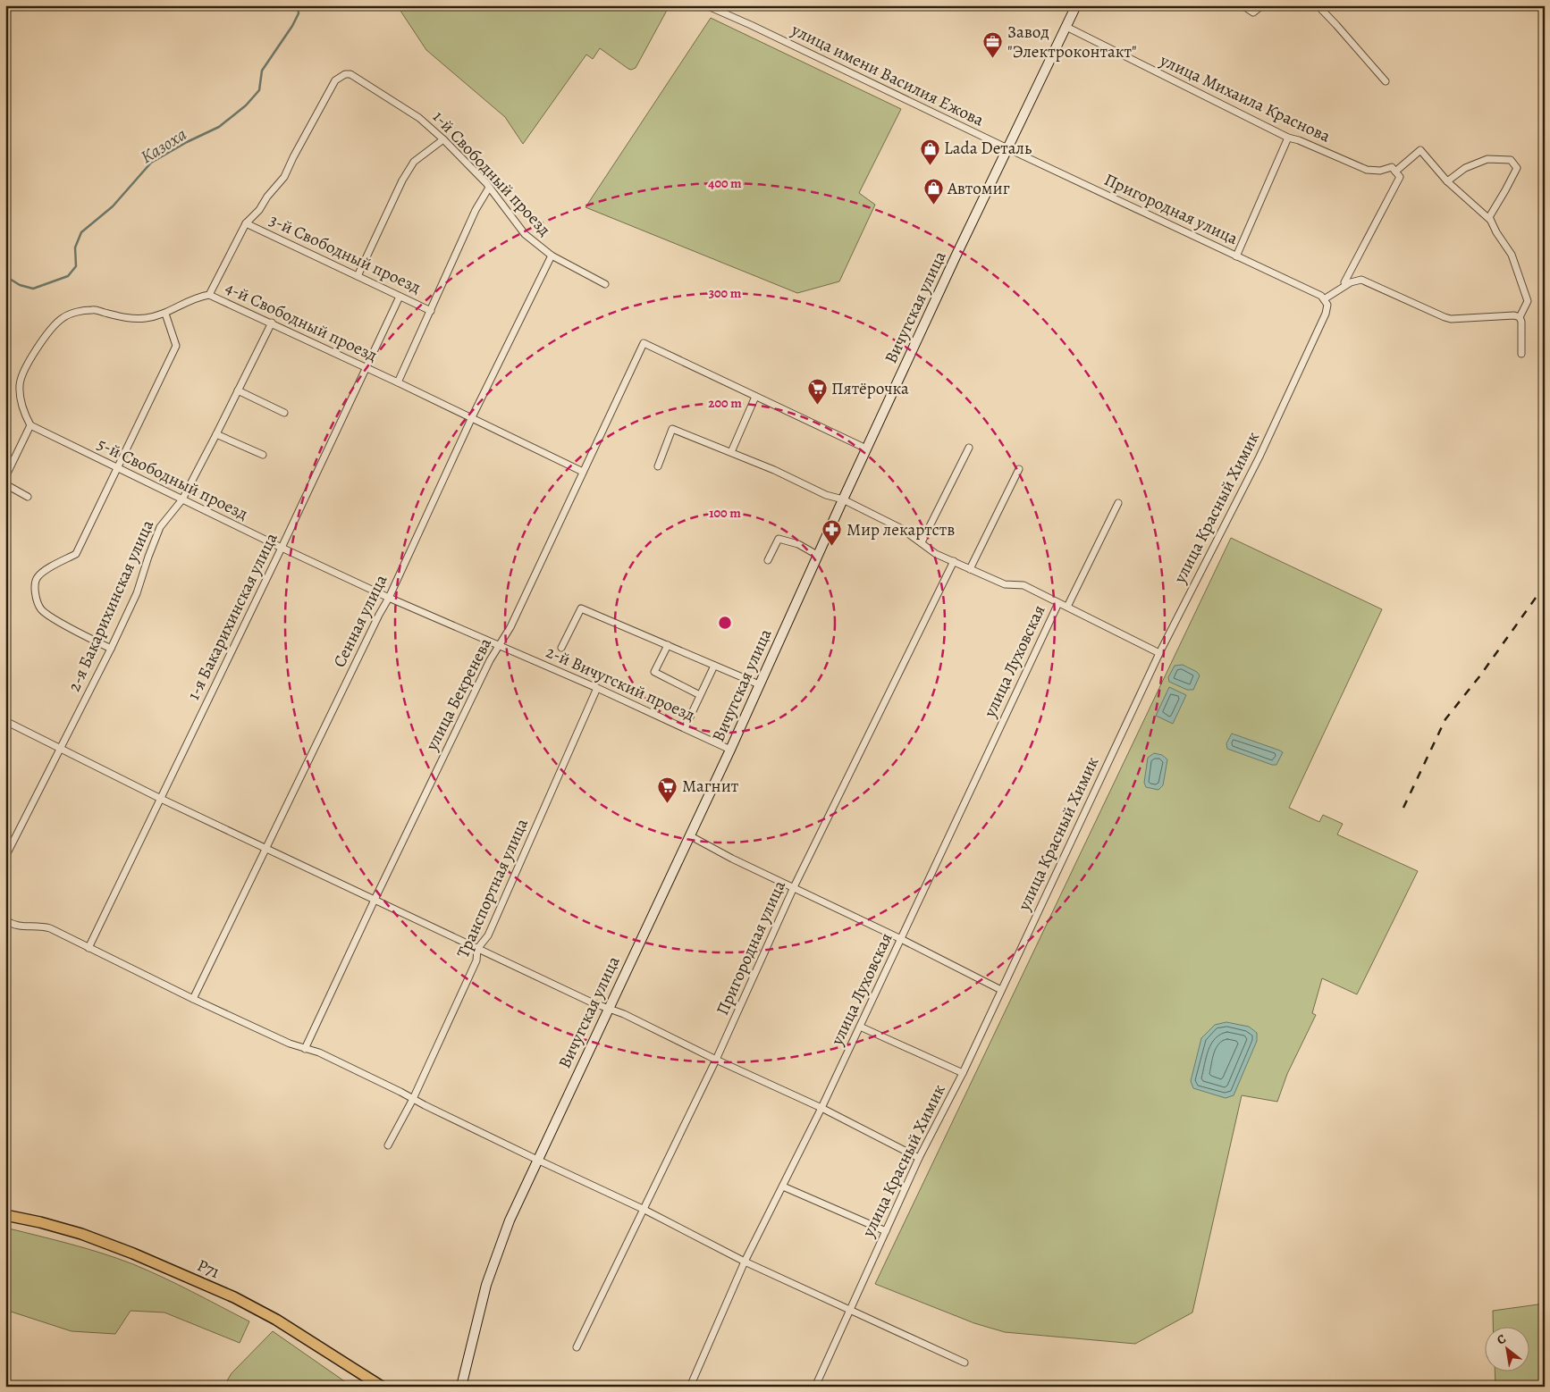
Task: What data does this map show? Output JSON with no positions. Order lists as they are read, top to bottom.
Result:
{
  "streets": {
    "main road": ["Вичугская улица", "Р71"],
    "street": [
      "улица имени Василия Ежова",
      "улица Михаила Краснова",
      "1-й Свободный проезд",
      "Пригородная улица",
      "3-й Свободный проезд",
      "4-й Свободный проезд",
      "5-й Свободный проезд",
      "улица Красный Химик",
      "2-я Бакарихинская улица",
      "1-я Бакарихинская улица",
      "Сенная улица",
      "улица Луховская",
      "2-й Вичугский проезд",
      "улица Бекренева",
      "Транспортная улица"
    ]
  },
  "crossings": [
    ["улица имени Василия Ежова", "Пригородная улица"],
    ["улица имени Василия Ежова", "Вичугская улица"],
    ["улица Михаила Краснова", "Вичугская улица"],
    ["1-й Свободный проезд", "3-й Свободный проезд"],
    ["1-й Свободный проезд", "Сенная улица"],
    ["Пригородная улица", "Вичугская улица"],
    ["Пригородная улица", "улица Красный Химик"],
    ["3-й Свободный проезд", "1-я Бакарихинская улица"],
    ["Вичугская улица", "2-й Вичугский проезд"],
    ["4-й Свободный проезд", "5-й Свободный проезд"],
    ["4-й Свободный проезд", "2-я Бакарихинская улица"],
    ["4-й Свободный проезд", "1-я Бакарихинская улица"],
    ["4-й Свободный проезд", "Сенная улица"],
    ["4-й Свободный проезд", "улица Бекренева"],
    ["5-й Свободный проезд", "2-я Бакарихинская улица"],
    ["5-й Свободный проезд", "1-я Бакарихинская улица"],
    ["5-й Свободный проезд", "Сенная улица"],
    ["5-й Свободный проезд", "2-й Вичугский проезд"],
    ["5-й Свободный проезд", "улица Бекренева"],
    ["2-й Вичугский проезд", "улица Бекренева"],
    ["2-й Вичугский проезд", "Транспортная улица"]
  ],
  "water": ["Казоха"],
  "places": {
    "office": ["Завод \"Электроконтакт\""],
    "shop": ["Lada Dеталь", "Автомиг"],
    "supermarket": ["Пятёрочка", "Магнит"],
    "pharmacy": ["Мир лекартств"]
  },
  "north": "top left",
  "rings": [
    "400 m",
    "300 m",
    "200 m",
    "100 m"
  ]
}
